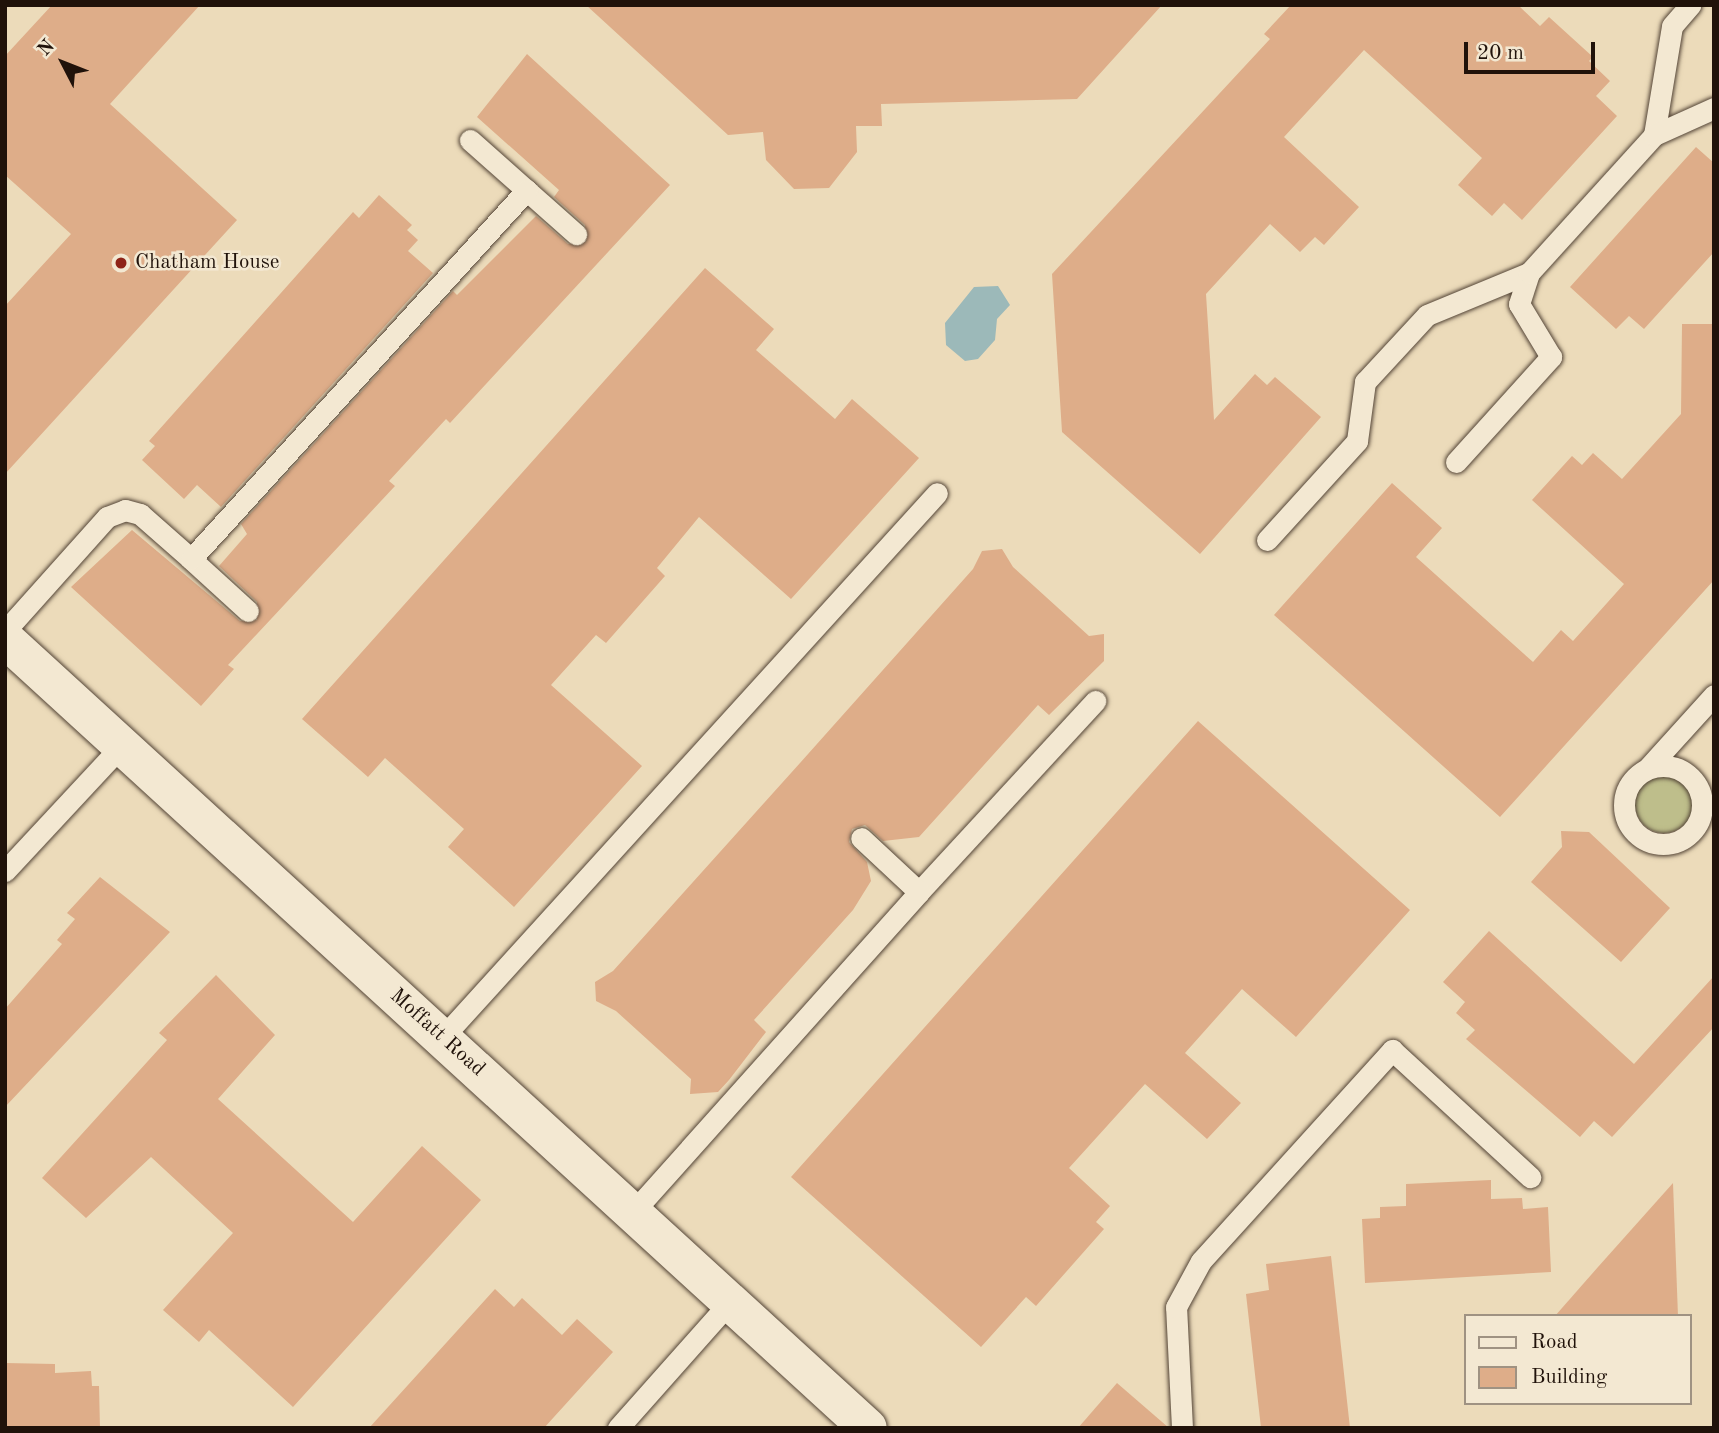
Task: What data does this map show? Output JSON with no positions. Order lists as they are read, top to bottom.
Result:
{
  "streets": {
    "street": ["Moffatt Road"]
  },
  "places": ["Chatham House"],
  "legend": ["Road", "Building"],
  "scale_bar": "20 m",
  "north": "top left"
}
